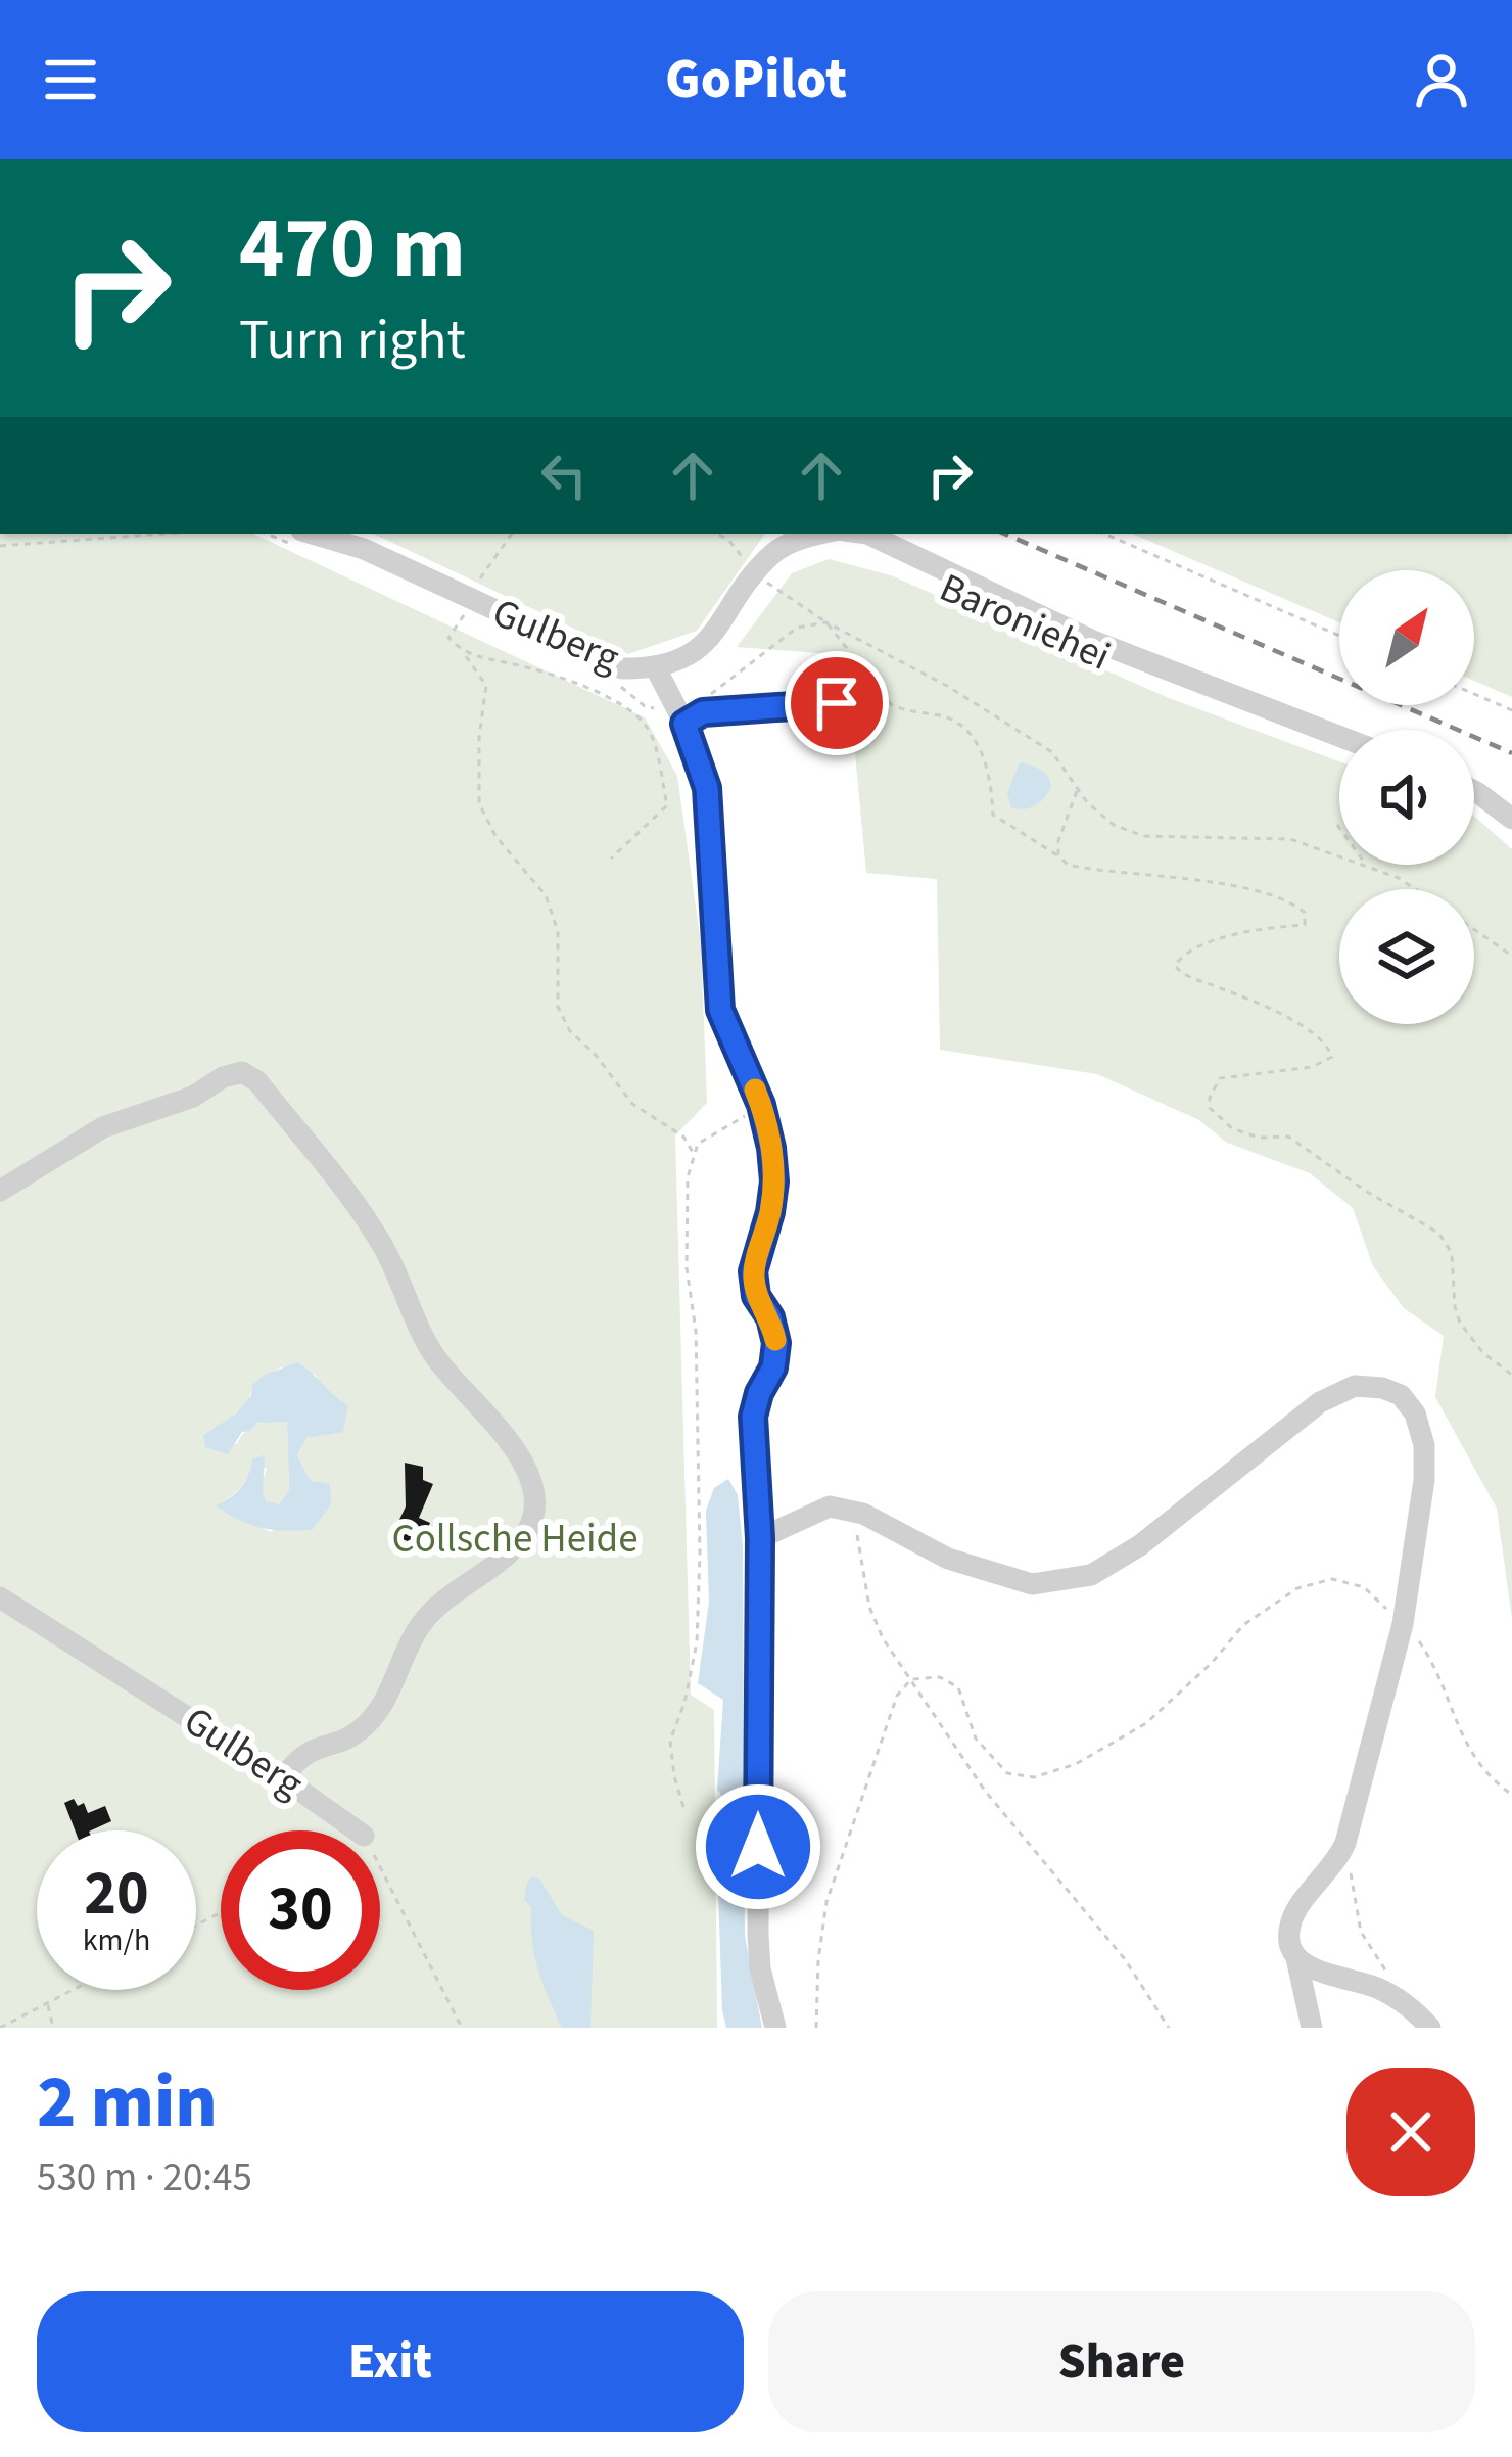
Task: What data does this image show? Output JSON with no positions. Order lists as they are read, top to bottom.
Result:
{
  "streets": {
    "street": ["Baroniehei", "Gulberg"]
  },
  "parks": ["Collsche Heide"],
  "north": "top right",
  "page": {
    "header": "GoPilot",
    "turn": ["470 m", "Turn right"],
    "speed": "20 km/h",
    "limit": "30",
    "heading": ["2 min", "530 m · 20:45"],
    "buttons": ["Exit", "Share"]
  }
}
